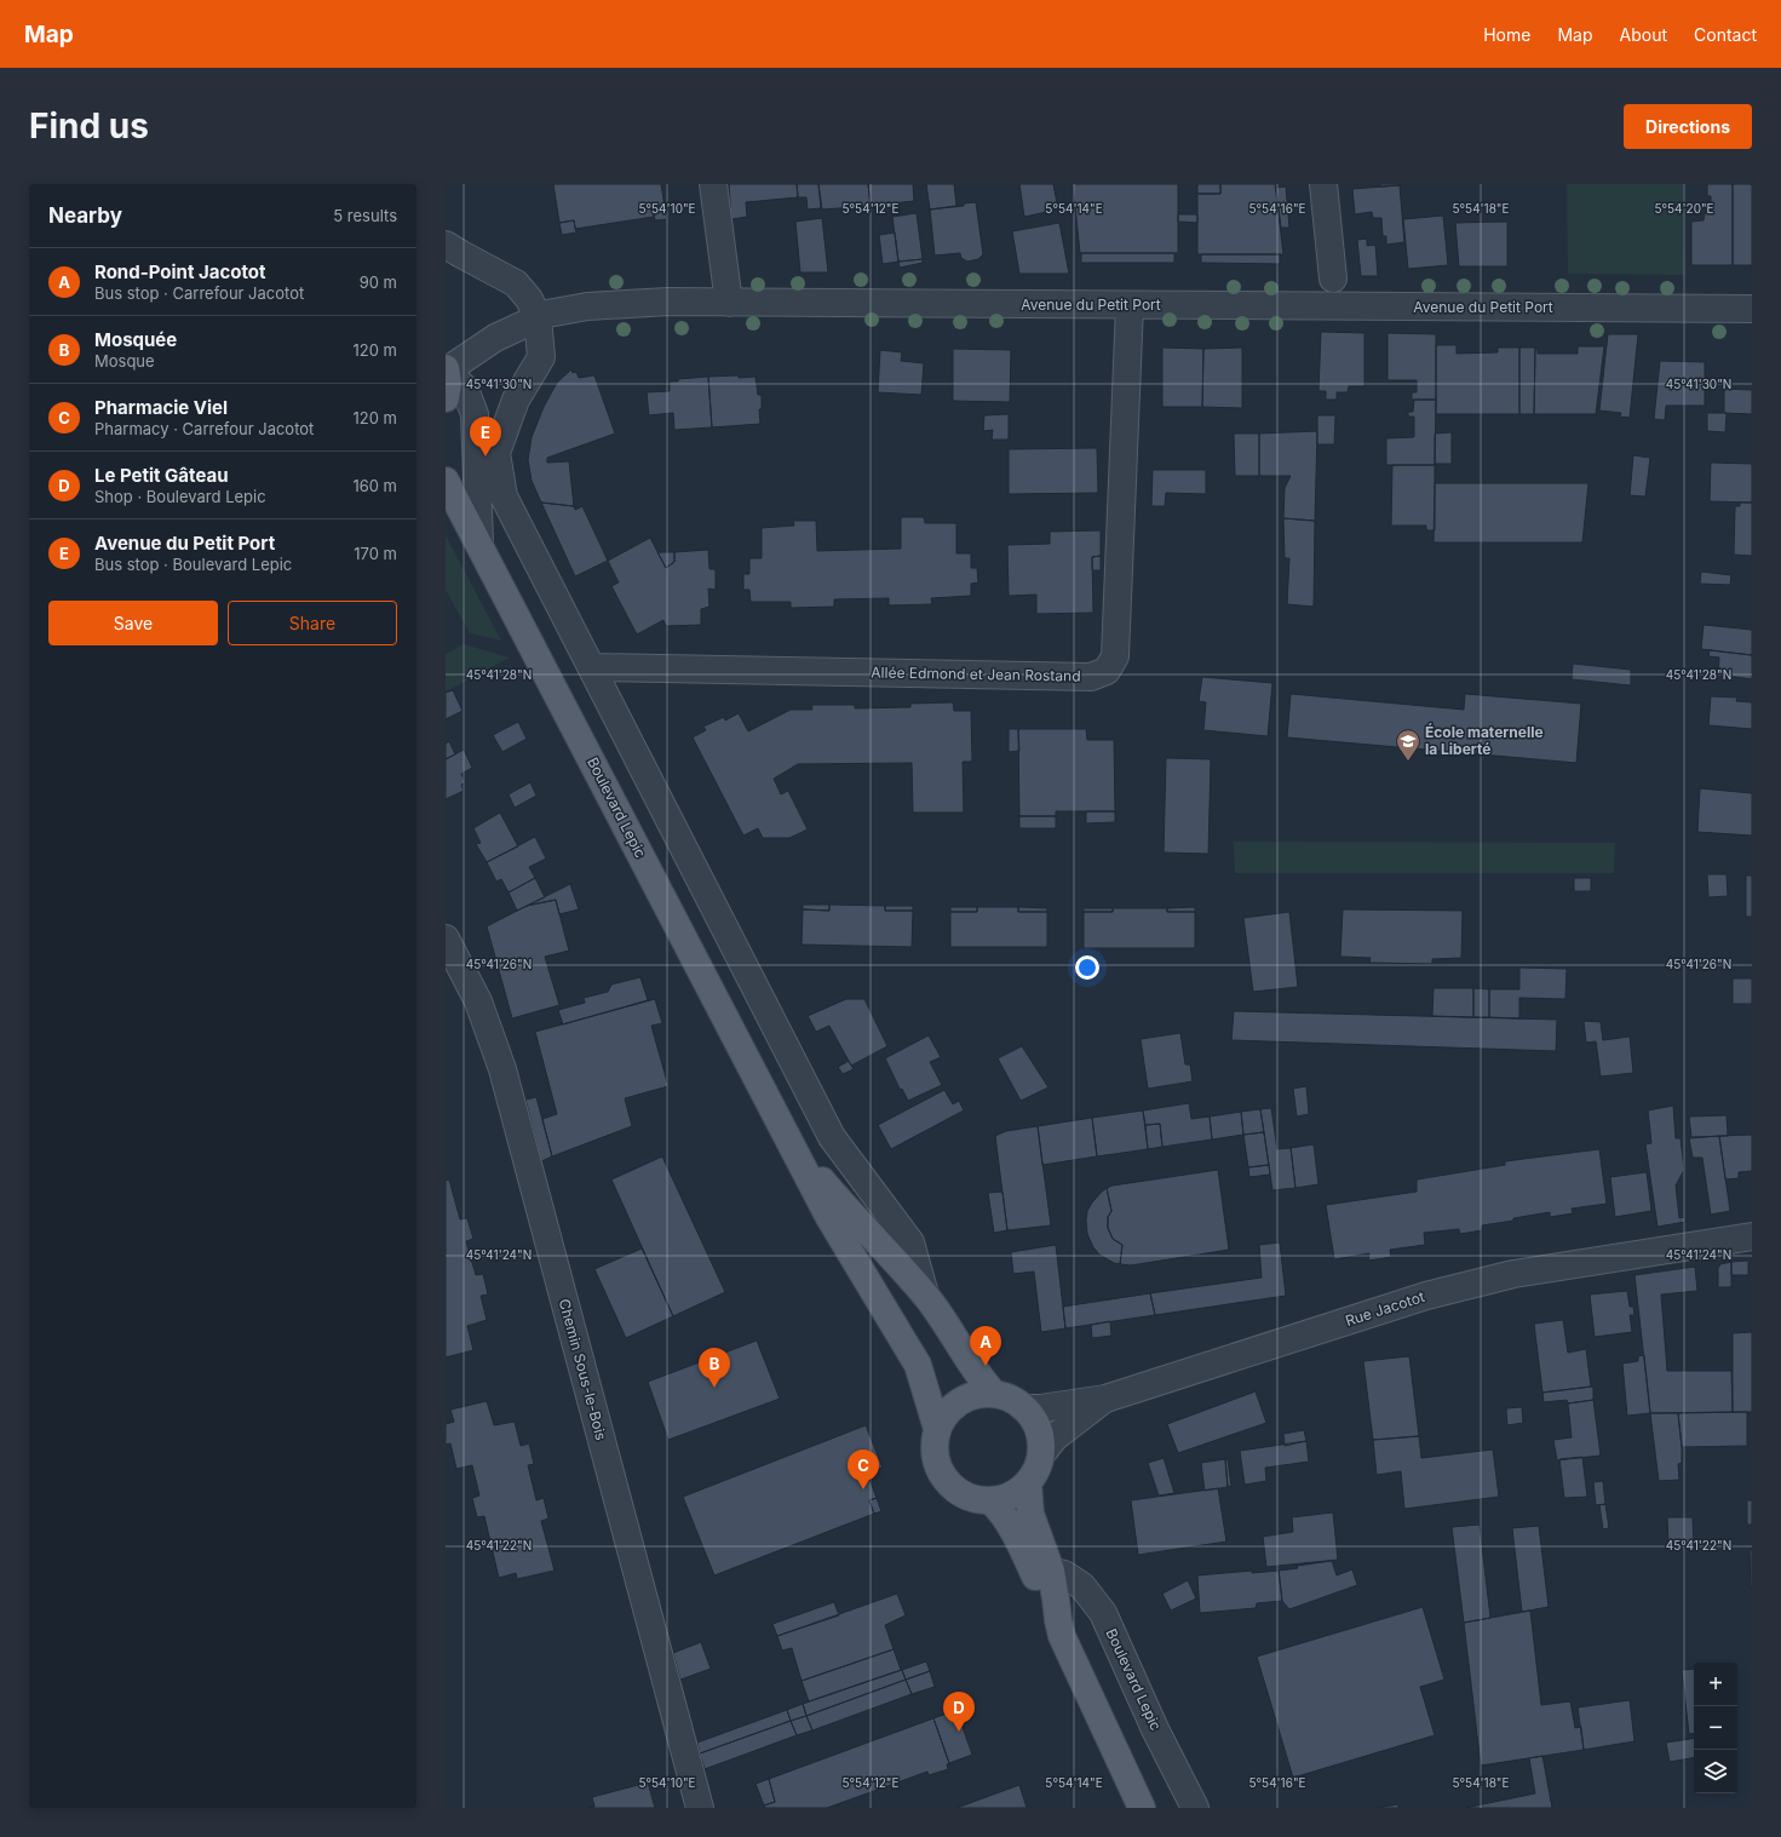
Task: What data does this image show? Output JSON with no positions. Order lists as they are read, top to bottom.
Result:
{
  "streets": {
    "main road": ["Boulevard Lepic"],
    "street": [
      "Avenue du Petit Port",
      "Allée Edmond et Jean Rostand",
      "Rue Jacotot",
      "Chemin Sous-le-Bois"
    ]
  },
  "crossings": [
    ["Avenue du Petit Port", "Allée Edmond et Jean Rostand"]
  ],
  "places": {
    "school or university": ["École maternelle la Liberté"]
  },
  "page": {
    "header": "Map",
    "nav": [
      "Home",
      "Map",
      "About",
      "Contact"
    ],
    "buttons": [
      "Directions",
      ["Save", "Share"]
    ],
    "title": "Find us",
    "heading": ["Nearby", "5 results"],
    "list": [
      {
        "mark": "A",
        "name": "Rond-Point Jacotot",
        "note": "Bus stop · Carrefour Jacotot",
        "value": "90 m"
      },
      {
        "mark": "B",
        "name": "Mosquée",
        "note": "Mosque",
        "value": "120 m"
      },
      {
        "mark": "C",
        "name": "Pharmacie Viel",
        "note": "Pharmacy · Carrefour Jacotot",
        "value": "120 m"
      },
      {
        "mark": "D",
        "name": "Le Petit Gâteau",
        "note": "Shop · Boulevard Lepic",
        "value": "160 m"
      },
      {
        "mark": "E",
        "name": "Avenue du Petit Port",
        "note": "Bus stop · Boulevard Lepic",
        "value": "170 m"
      }
    ],
    "pins": [
      "E",
      "A",
      "B",
      "C",
      "D"
    ],
    "map_buttons": ["+", "−"]
  },
  "coordinates": [
    "5°54'10\"E",
    "5°54'12\"E",
    "5°54'14\"E",
    "5°54'16\"E",
    "5°54'18\"E",
    "5°54'20\"E",
    "45°41'30\"N",
    "45°41'28\"N",
    "45°41'26\"N",
    "45°41'24\"N",
    "45°41'22\"N"
  ]
}
